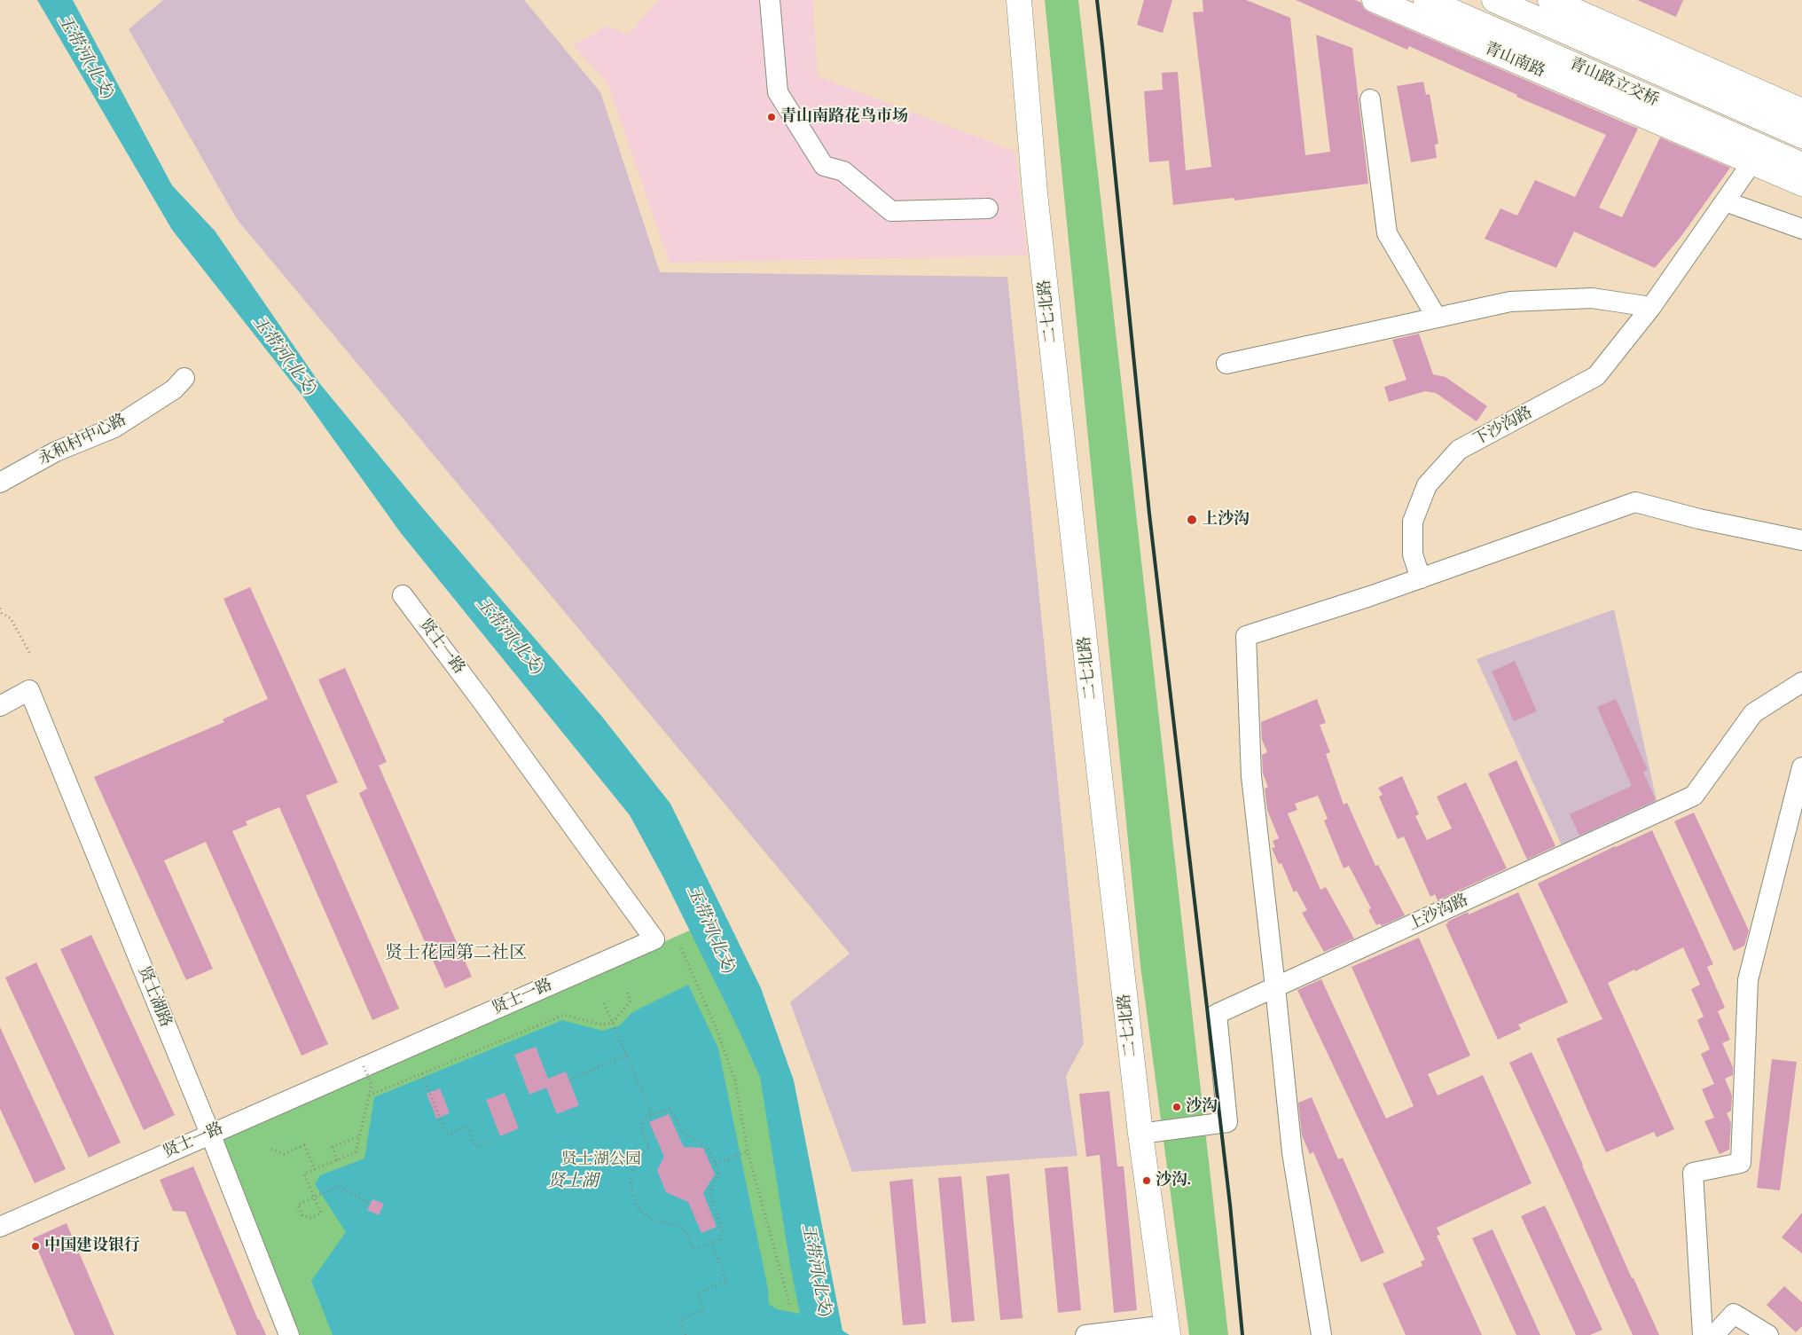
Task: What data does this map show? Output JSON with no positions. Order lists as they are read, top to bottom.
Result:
{
  "streets": {
    "main road": ["青山南路", "青山路立交桥", "二七北路"],
    "street": [
      "下沙沟路",
      "永和村中心路",
      "贤士一路",
      "上沙沟路",
      "贤士湖路"
    ]
  },
  "crossings": [
    ["青山南路", "下沙沟路"],
    ["二七北路", "上沙沟路"],
    ["贤士一路", "贤士湖路"]
  ],
  "districts": ["贤士花园第二社区"],
  "water": ["玉带河(北支)", "贤士湖"],
  "parks": ["贤士湖公园"],
  "places": [
    "青山南路花鸟市场",
    "上沙沟",
    "沙沟",
    "沙沟.",
    "中国建设银行"
  ]
}
